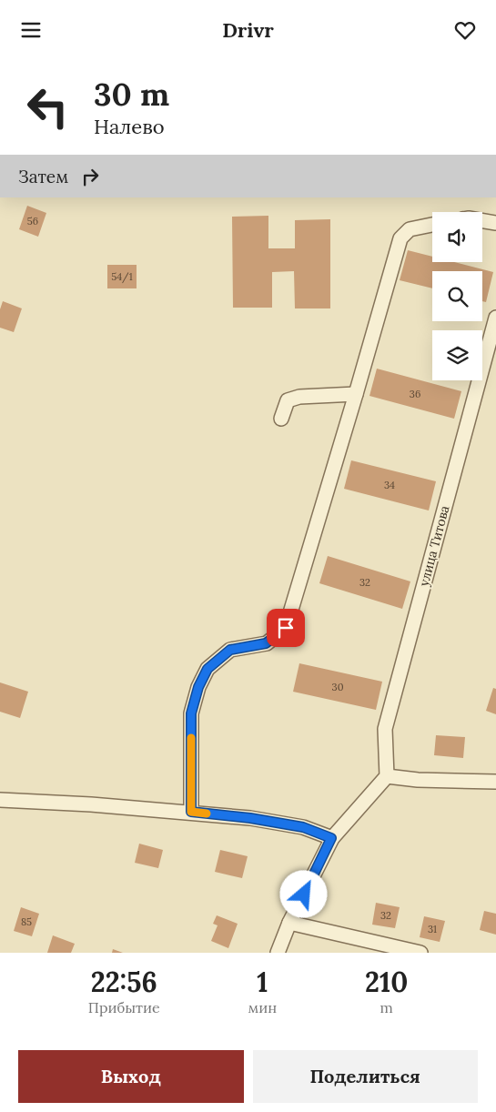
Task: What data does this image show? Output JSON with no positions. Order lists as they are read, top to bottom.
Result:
{
  "streets": {
    "street": ["улица Титова"]
  },
  "house_numbers": [
    "56",
    "54/1",
    "36",
    "34",
    "32",
    "30",
    "32",
    "85",
    "31"
  ],
  "page": {
    "header": "Drivr",
    "turn": ["30 m", "Налево"],
    "then": "Затем",
    "eta": [
      "22:56",
      "Прибытие",
      "1",
      "мин",
      "210",
      "m"
    ],
    "buttons": ["Выход", "Поделиться"]
  }
}
